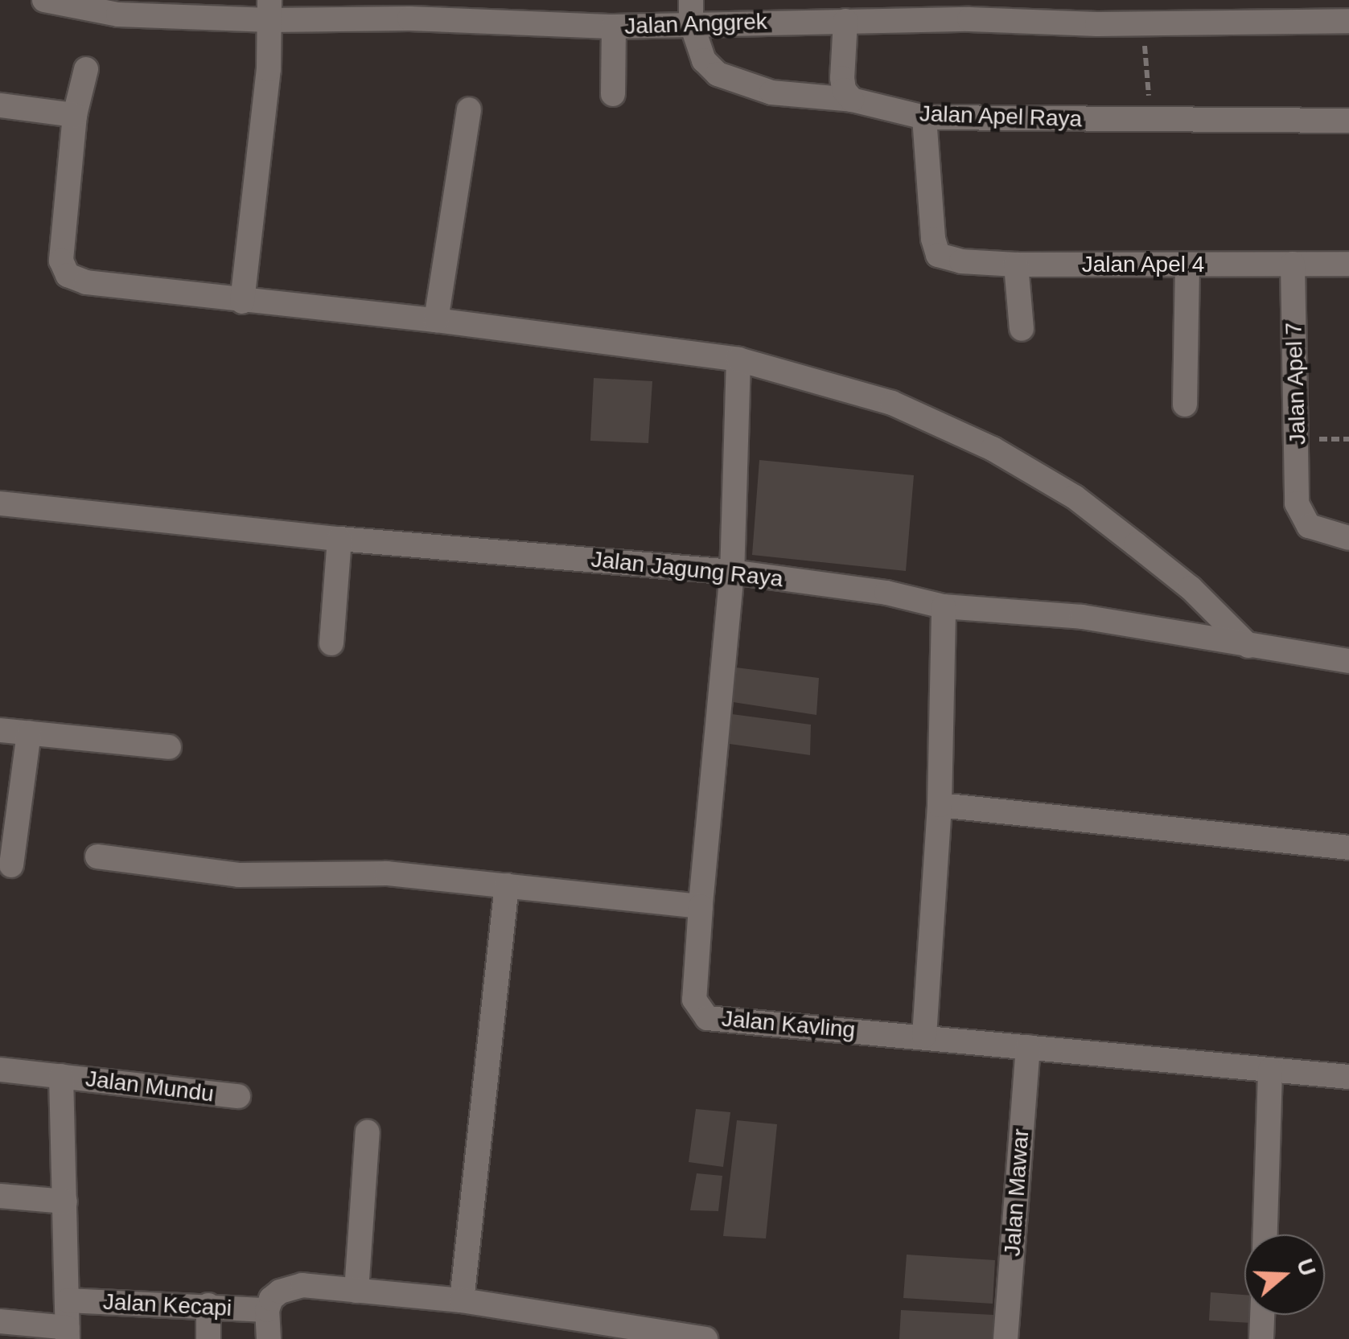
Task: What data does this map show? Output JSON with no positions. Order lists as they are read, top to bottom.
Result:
{
  "streets": {
    "street": [
      "Jalan Anggrek",
      "Jalan Apel Raya",
      "Jalan Apel 4",
      "Jalan Apel 7",
      "Jalan Jagung Raya",
      "Jalan Kavling",
      "Jalan Mundu",
      "Jalan Mawar",
      "Jalan Kecapi"
    ]
  },
  "crossings": [
    ["Jalan Anggrek", "Jalan Apel Raya"],
    ["Jalan Apel Raya", "Jalan Apel 4"],
    ["Jalan Apel 4", "Jalan Apel 7"],
    ["Jalan Kavling", "Jalan Mawar"]
  ],
  "north": "right"
}
